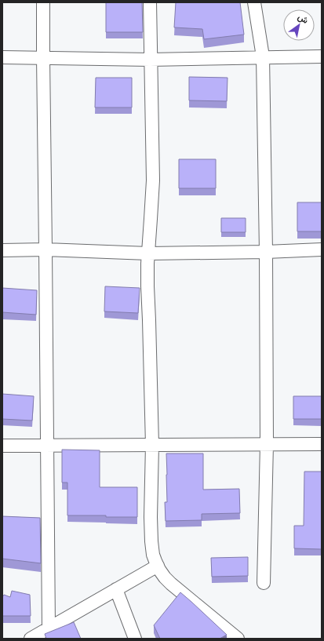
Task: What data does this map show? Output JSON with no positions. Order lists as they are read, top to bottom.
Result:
{
  "north": "top right"
}
